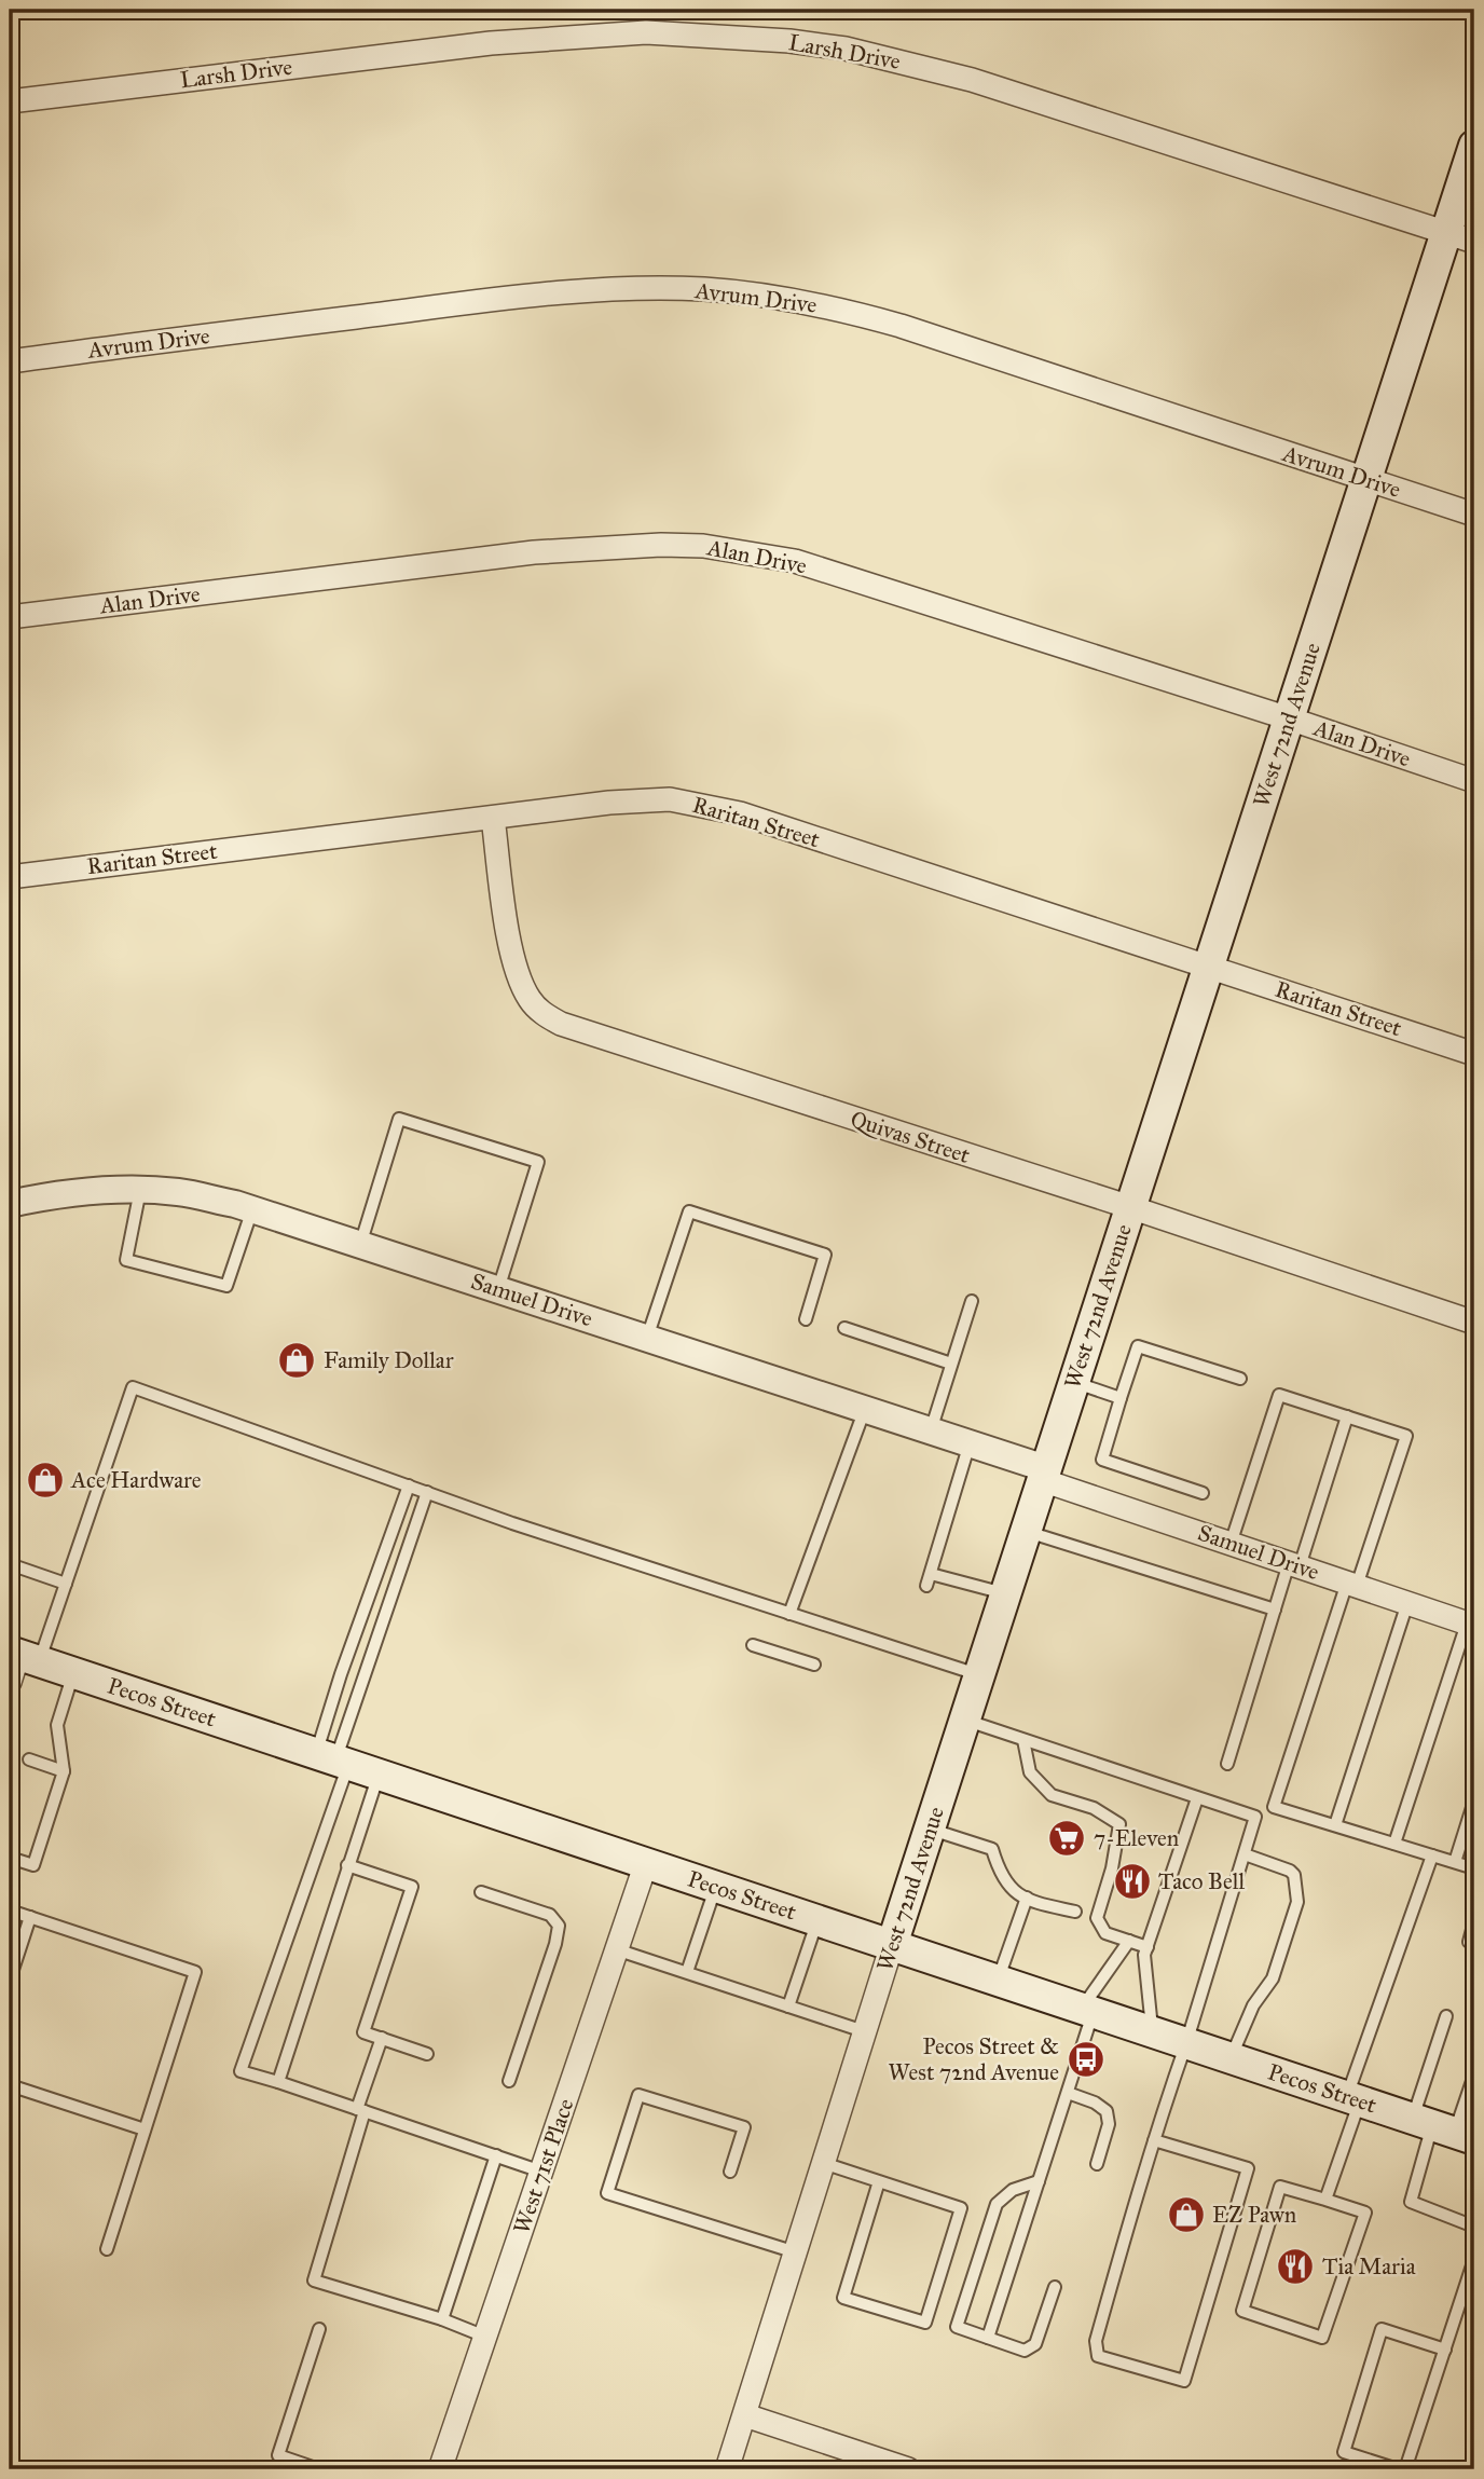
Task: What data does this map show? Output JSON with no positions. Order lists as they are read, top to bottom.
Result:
{
  "streets": {
    "main road": ["West 72nd Avenue", "Pecos Street"],
    "street": [
      "Larsh Drive",
      "Avrum Drive",
      "Alan Drive",
      "Raritan Street",
      "Quivas Street",
      "Samuel Drive",
      "West 71st Place"
    ]
  },
  "crossings": [
    ["Larsh Drive", "West 72nd Avenue"],
    ["Avrum Drive", "West 72nd Avenue"],
    ["Alan Drive", "West 72nd Avenue"],
    ["West 72nd Avenue", "Raritan Street"],
    ["West 72nd Avenue", "Quivas Street"],
    ["West 72nd Avenue", "Samuel Drive"],
    ["West 72nd Avenue", "Pecos Street"],
    ["Raritan Street", "Quivas Street"],
    ["Pecos Street", "West 71st Place"]
  ],
  "places": {
    "shop": ["Family Dollar", "Ace Hardware", "EZ Pawn"],
    "supermarket": ["7-Eleven"],
    "restaurant": ["Taco Bell", "Tia Maria"],
    "bus stop": ["Pecos Street & West 72nd Avenue"]
  }
}
